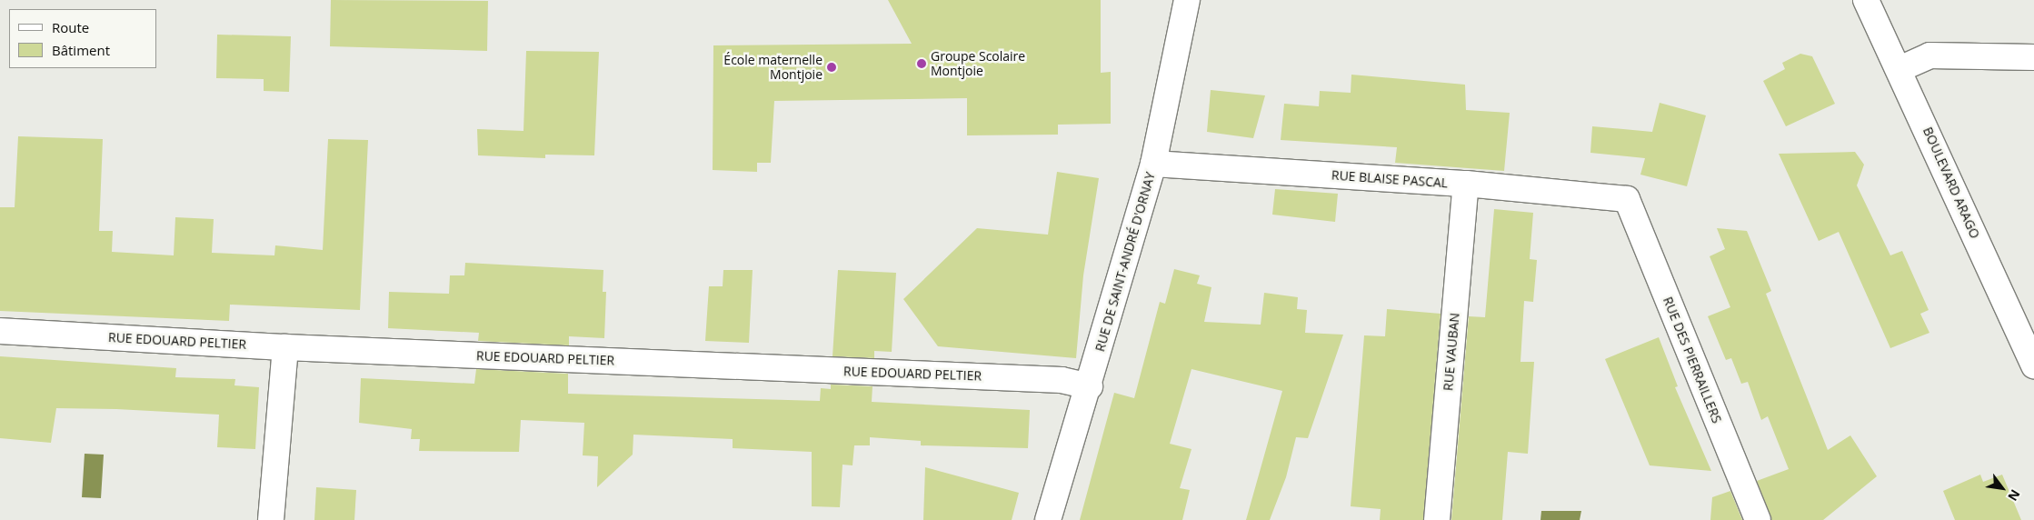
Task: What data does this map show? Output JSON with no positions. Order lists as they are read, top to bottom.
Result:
{
  "streets": {
    "street": [
      "RUE BLAISE PASCAL",
      "BOULEVARD ARAGO",
      "RUE DE SAINT-ANDRÉ D'ORNAY",
      "RUE EDOUARD PELTIER",
      "RUE VAUBAN",
      "RUE DES PIERRAILLERS"
    ]
  },
  "crossings": [
    ["RUE BLAISE PASCAL", "RUE DE SAINT-ANDRÉ D'ORNAY"],
    ["RUE BLAISE PASCAL", "RUE VAUBAN"],
    ["RUE BLAISE PASCAL", "RUE DES PIERRAILLERS"],
    ["RUE DE SAINT-ANDRÉ D'ORNAY", "RUE EDOUARD PELTIER"]
  ],
  "places": ["Groupe Scolaire Montjoie", "École maternelle Montjoie"],
  "legend": ["Route", "Bâtiment"],
  "north": "bottom right"
}
